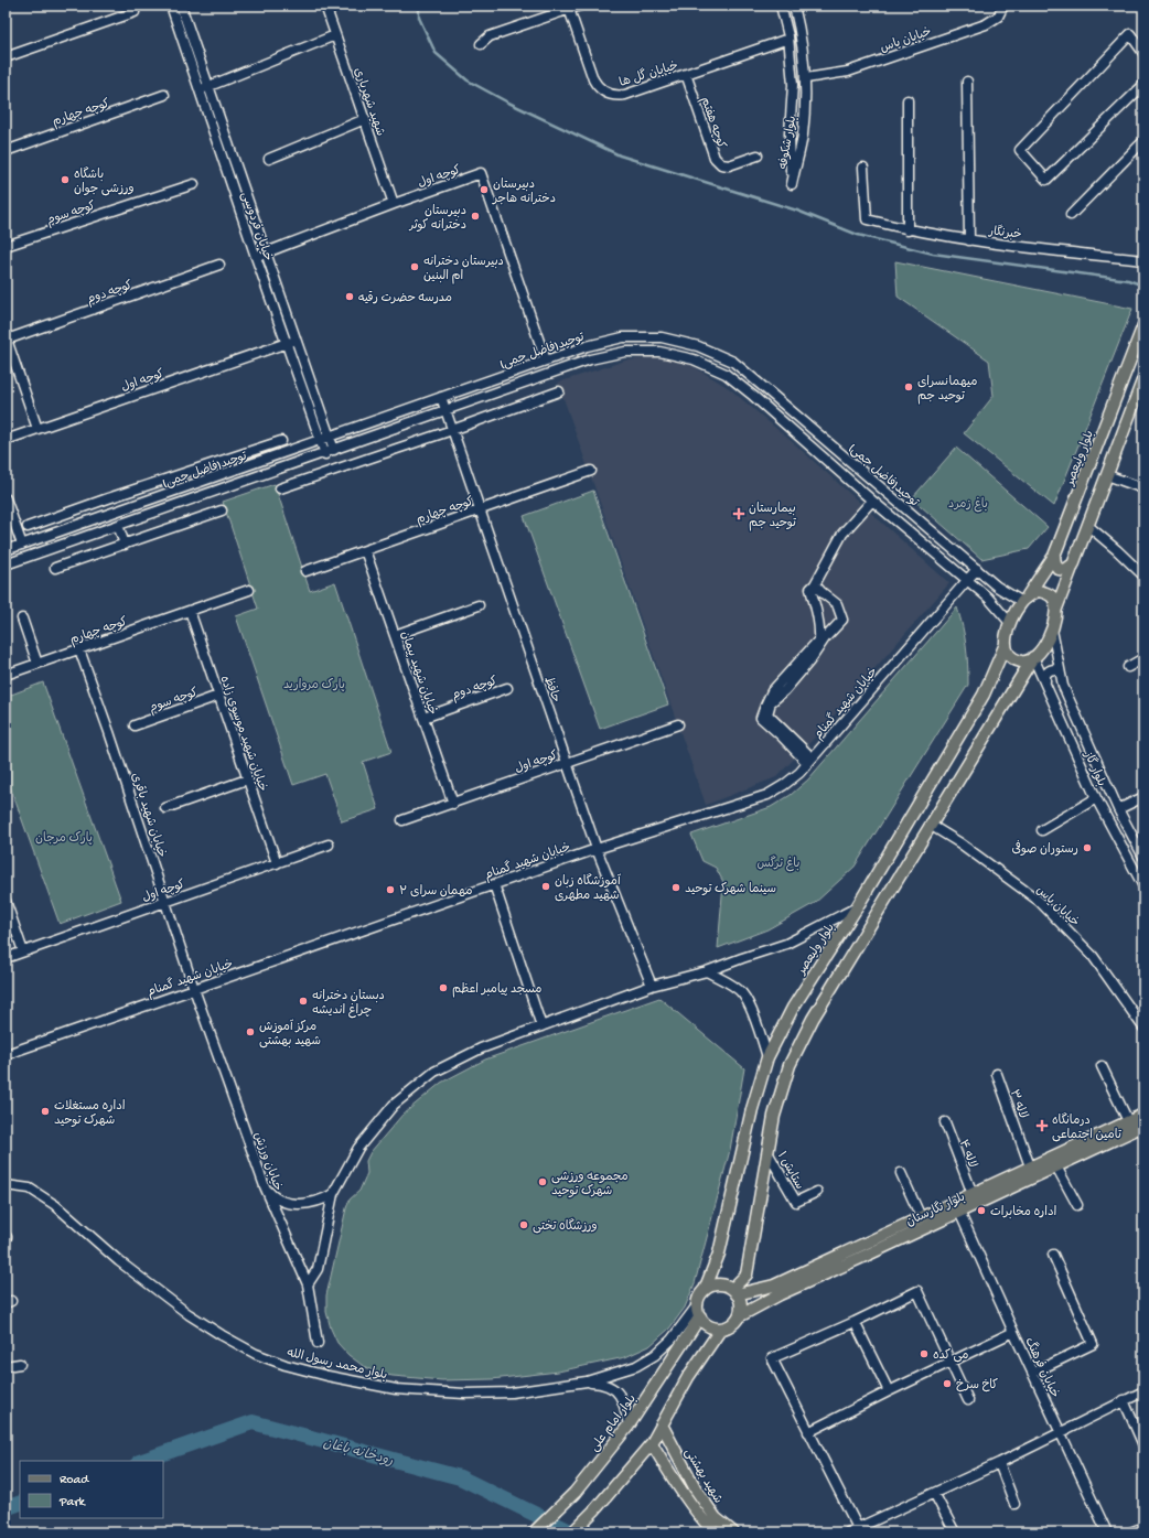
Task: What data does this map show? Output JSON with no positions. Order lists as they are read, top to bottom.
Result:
{
  "streets": {
    "main road": [
      "بلوار ولیعصر",
      "بلوار نگارستان",
      "بلوار امام علی",
      "شهید بهشتی"
    ],
    "street": [
      "خیابان یاس",
      "خیابان گل ها",
      "شهید شهریاری",
      "کوچه چهارم",
      "کوچه هفتم",
      "بلوار شکوفه",
      "کوچه اول",
      "کوچه سوم",
      "خیابان فردوسی",
      "خبرنگار",
      "کوچه دوم",
      "توحید(فاضل جمی)",
      "خیابان شهید پیمان",
      "حافظ",
      "خیابان شهید گمنام",
      "خیابان شهید موسوی زاده",
      "بلوار گاز",
      "خیابان شهید باقری",
      "لاله ۳",
      "لاله ۴",
      "خیابان ورزش",
      "ستایش ۱",
      "بلوار محمد رسول الله",
      "خیابان فرهنگ"
    ]
  },
  "crossings": [
    ["خیابان یاس", "بلوار شکوفه"],
    ["خیابان گل ها", "کوچه هفتم"],
    ["خیابان گل ها", "بلوار شکوفه"],
    ["شهید شهریاری", "کوچه اول"],
    ["کوچه چهارم", "خیابان شهید پیمان"],
    ["کوچه چهارم", "حافظ"],
    ["کوچه چهارم", "خیابان شهید موسوی زاده"],
    ["کوچه چهارم", "خیابان شهید باقری"],
    ["کوچه اول", "خیابان فردوسی"],
    ["کوچه اول", "توحید(فاضل جمی)"],
    ["کوچه اول", "خیابان شهید پیمان"],
    ["کوچه اول", "حافظ"],
    ["کوچه اول", "خیابان شهید موسوی زاده"],
    ["کوچه اول", "خیابان شهید باقری"],
    ["کوچه سوم", "خیابان شهید موسوی زاده"],
    ["خیابان فردوسی", "توحید(فاضل جمی)"],
    ["کوچه دوم", "خیابان شهید پیمان"],
    ["توحید(فاضل جمی)", "بلوار ولیعصر"],
    ["توحید(فاضل جمی)", "حافظ"],
    ["توحید(فاضل جمی)", "خیابان شهید گمنام"],
    ["بلوار ولیعصر", "بلوار نگارستان"],
    ["بلوار ولیعصر", "بلوار امام علی"],
    ["حافظ", "خیابان شهید گمنام"],
    ["خیابان شهید گمنام", "خیابان شهید باقری"],
    ["خیابان شهید گمنام", "خیابان ورزش"],
    ["خیابان شهید باقری", "خیابان ورزش"],
    ["لاله ۳", "بلوار نگارستان"],
    ["لاله ۴", "بلوار نگارستان"],
    ["بلوار نگارستان", "خیابان فرهنگ"],
    ["بلوار نگارستان", "بلوار امام علی"]
  ],
  "water": ["رودخانه باغان"],
  "parks": [
    "باغ زمرد",
    "پارک مروارید",
    "پارک مرجان",
    "باغ نرگس"
  ],
  "places": {
    "other": [
      "باشگاه ورزشی جوان",
      "دبیرستان دخترانه هاجر",
      "دبیرستان دخترانه کوثر",
      "دبیرستان دخترانه ام البنین",
      "مدرسه حضرت رقیه",
      "میهمانسرای توحید جم",
      "رستوران صوفی",
      "آموزشگاه زبان شهید مطهری",
      "سینما شهرک توحید",
      "مهمان سرای ۲",
      "مسجد پیامبر اعظم",
      "دبستان دخترانه چراغ اندیشه",
      "مرکز آموزش شهید بهشتی",
      "اداره مستغلات شهرک توحید",
      "مجموعه ورزشی شهرک توحید",
      "اداره مخابرات",
      "ورزشگاه تختی",
      "می کده",
      "کاخ سرخ"
    ],
    "health": ["بیمارستان توحید جم", "درمانگاه تامین اجتماعی"]
  },
  "legend": ["Road", "Park"]
}
